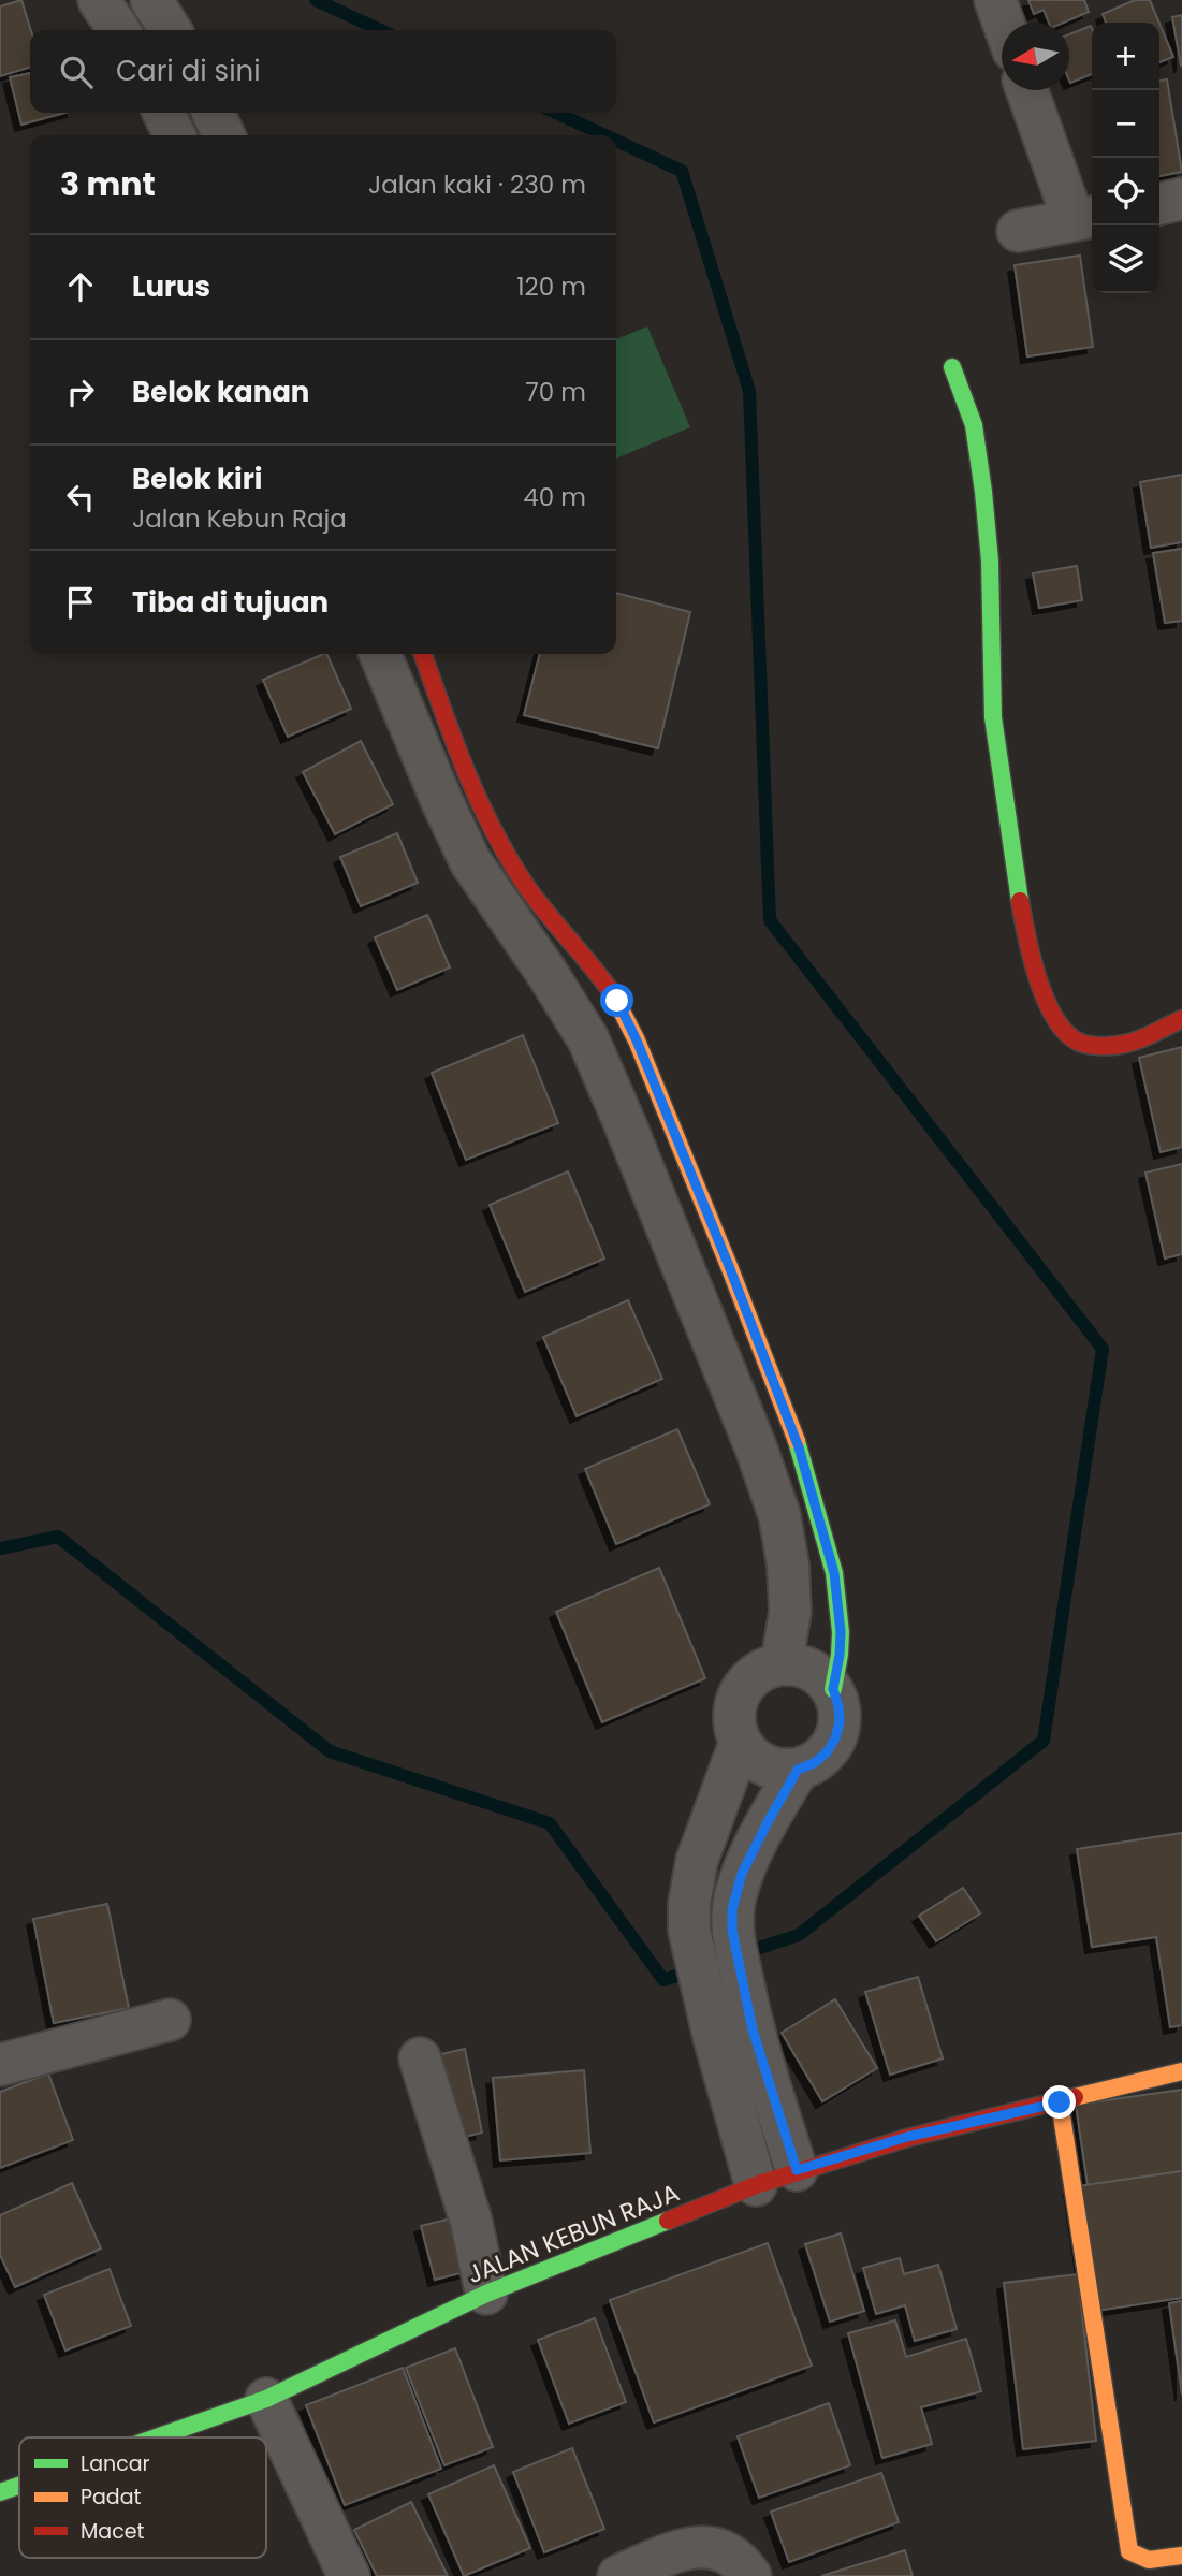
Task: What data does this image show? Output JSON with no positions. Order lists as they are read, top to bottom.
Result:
{
  "streets": {
    "street": ["JALAN KEBUN RAJA"]
  },
  "legend": ["Lancar", "Padat", "Macet"],
  "north": "left",
  "page": {
    "map_buttons": ["+", "−"],
    "search": "Cari di sini",
    "heading": ["3 mnt", "Jalan kaki · 230 m"],
    "list": [
      ["Lurus", "120 m"],
      ["Belok kanan", "70 m"],
      ["Belok kiri", "Jalan Kebun Raja", "40 m"],
      "Tiba di tujuan"
    ]
  }
}
